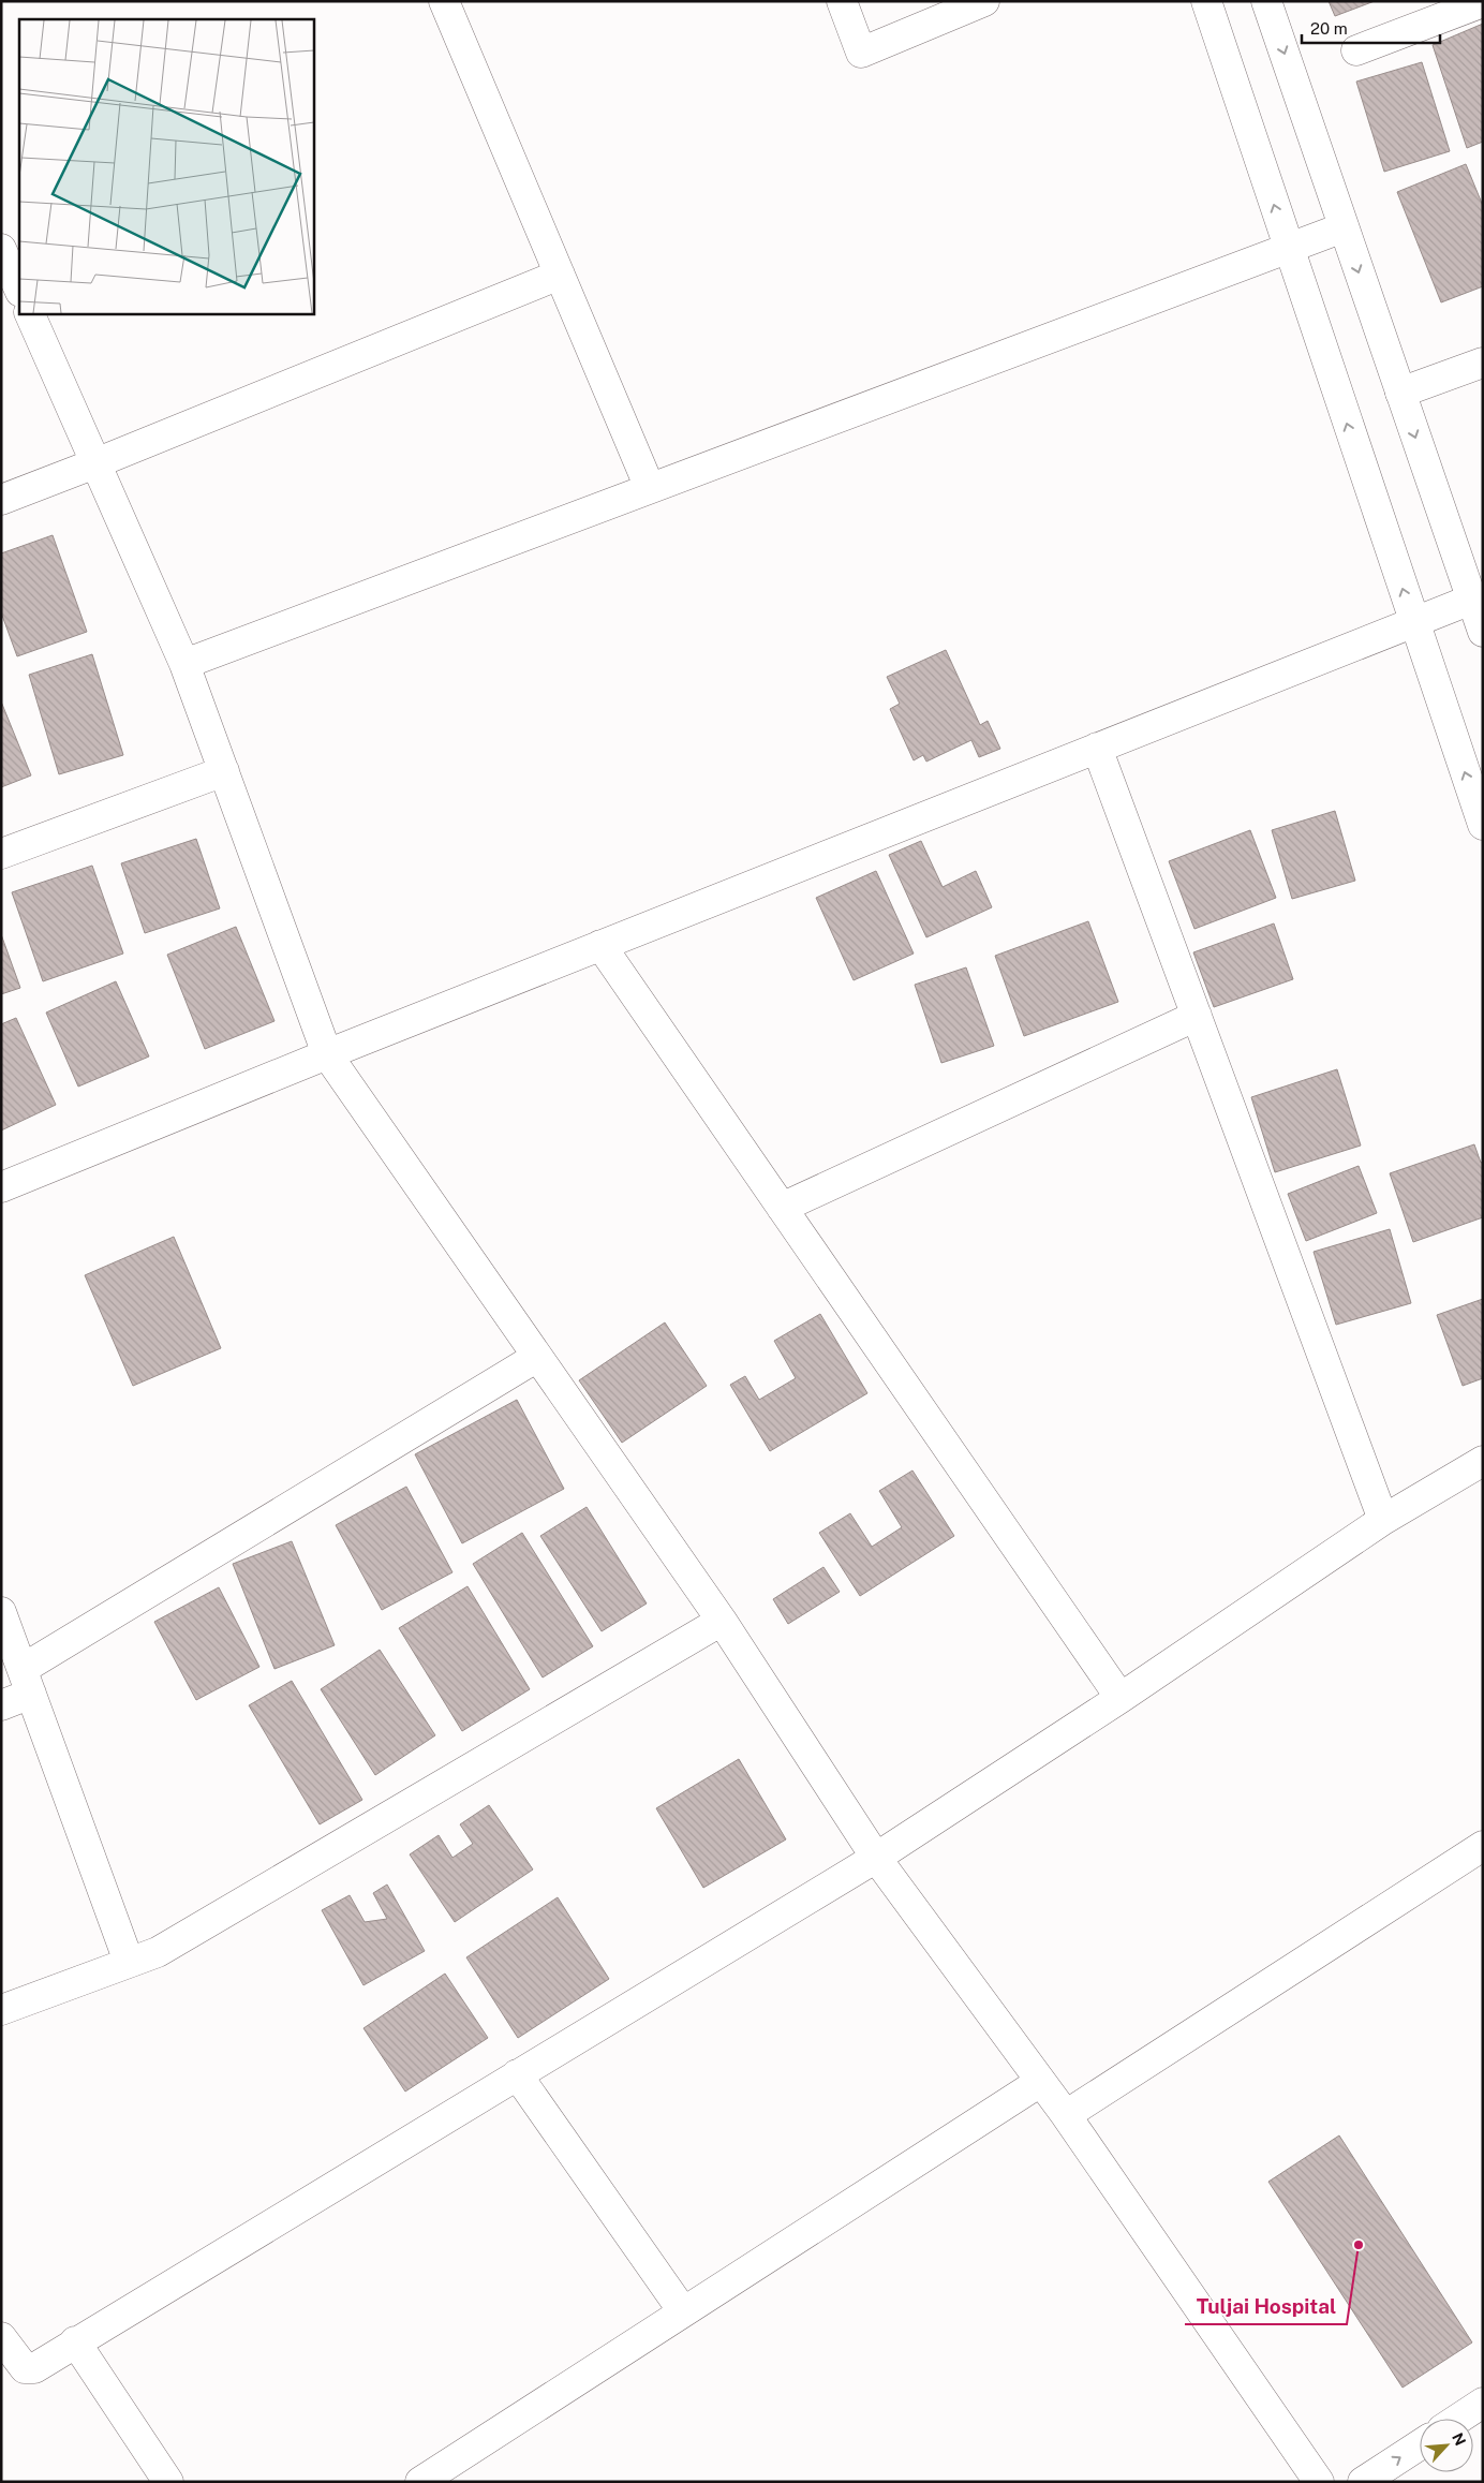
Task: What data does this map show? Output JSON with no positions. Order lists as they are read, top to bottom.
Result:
{
  "places": ["Tuljai Hospital"],
  "scale_bar": "20 m",
  "north": "top right"
}
